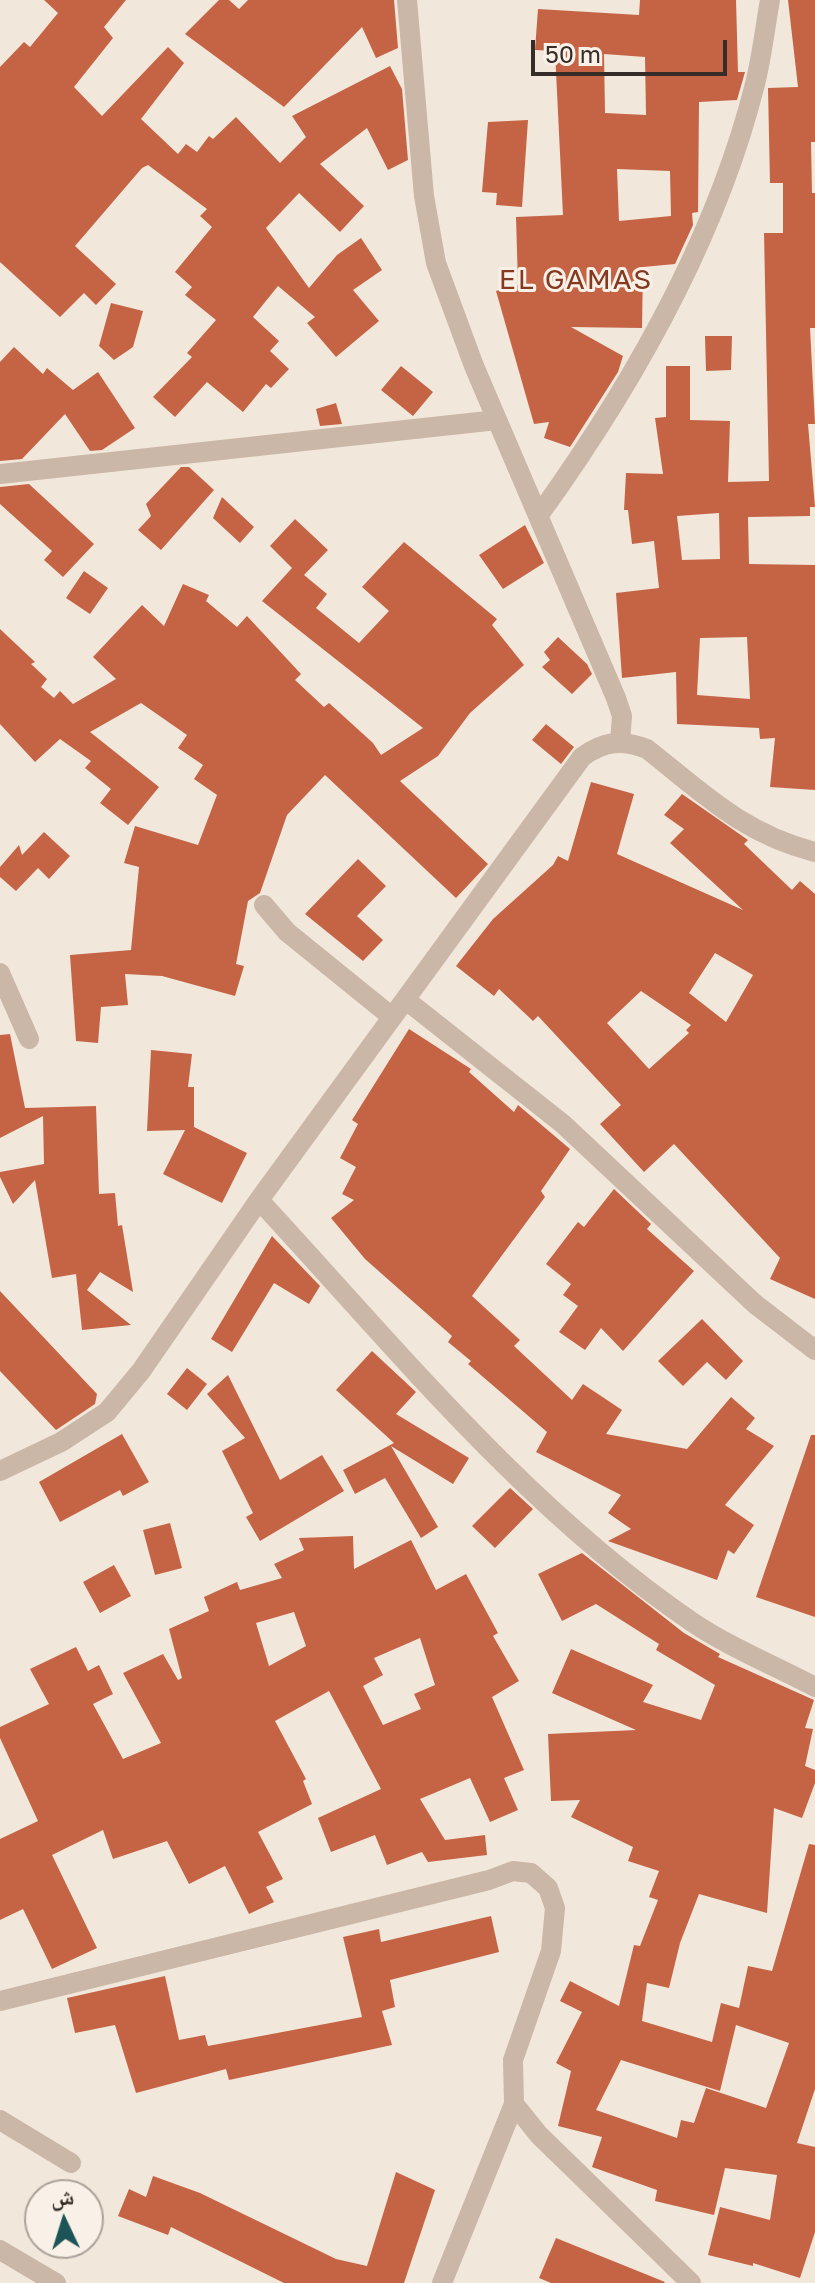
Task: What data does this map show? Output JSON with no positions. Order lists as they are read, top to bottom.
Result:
{
  "districts": ["EL GAMAS"],
  "scale_bar": "50 m",
  "north": "top"
}
